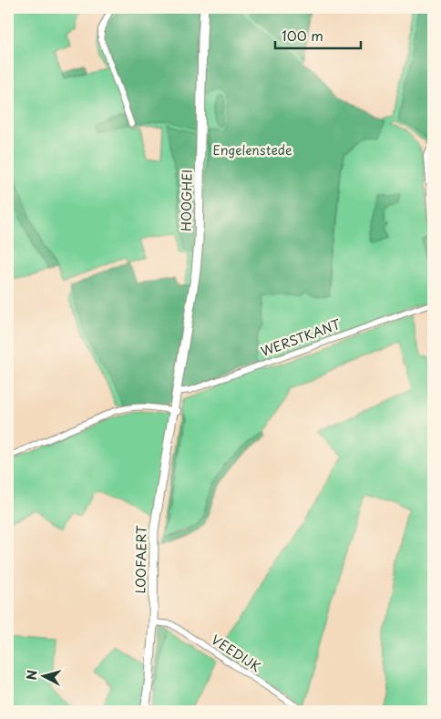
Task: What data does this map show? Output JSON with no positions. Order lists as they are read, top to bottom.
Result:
{
  "streets": {
    "street": [
      "HOOGHEI",
      "WERSTKANT",
      "LOOFAERT",
      "VEEDIJK"
    ]
  },
  "crossings": [
    ["HOOGHEI", "WERSTKANT"],
    ["HOOGHEI", "LOOFAERT"],
    ["WERSTKANT", "LOOFAERT"],
    ["LOOFAERT", "VEEDIJK"]
  ],
  "parks": ["Engelenstede"],
  "scale_bar": "100 m",
  "north": "left"
}
